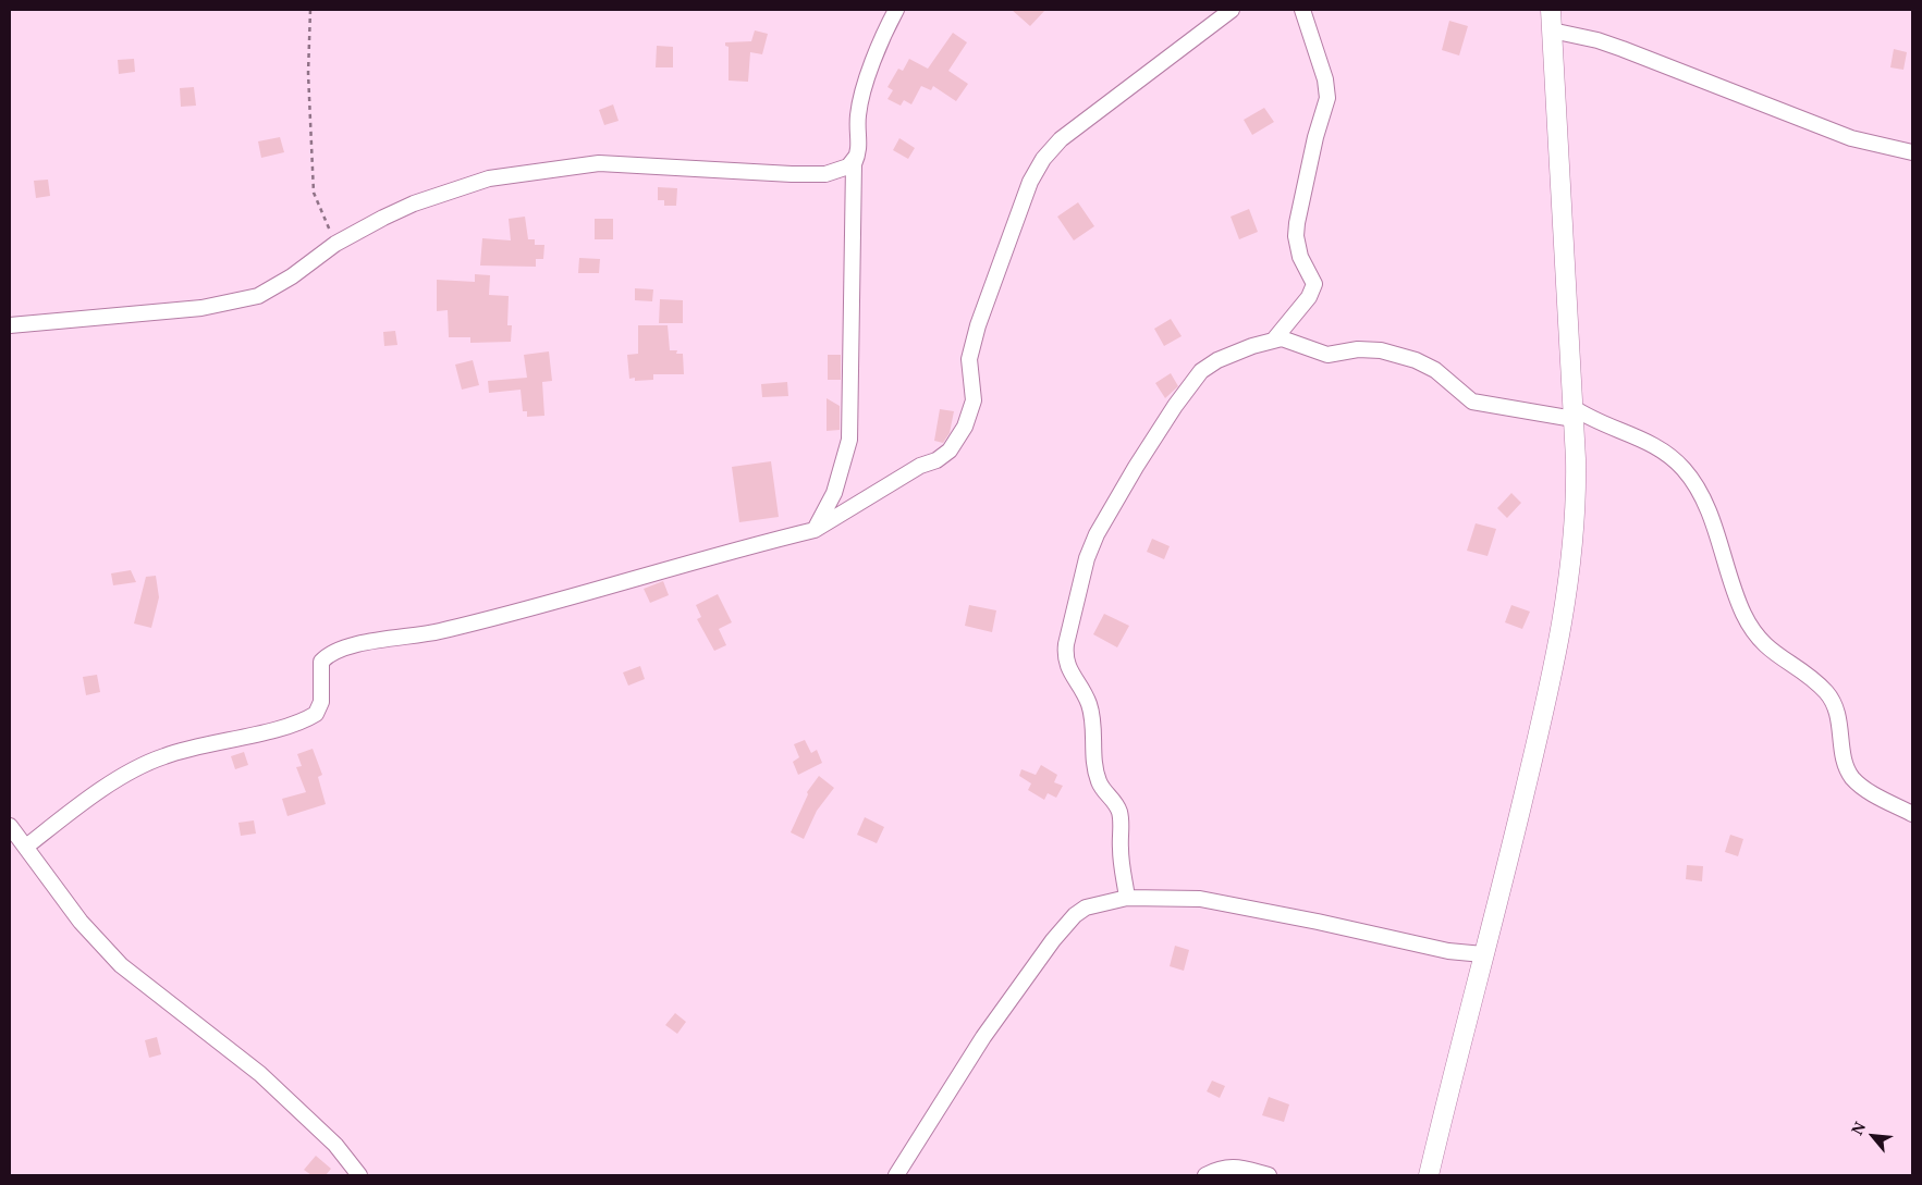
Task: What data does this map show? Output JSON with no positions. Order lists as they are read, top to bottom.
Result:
{
  "north": "top left"
}
